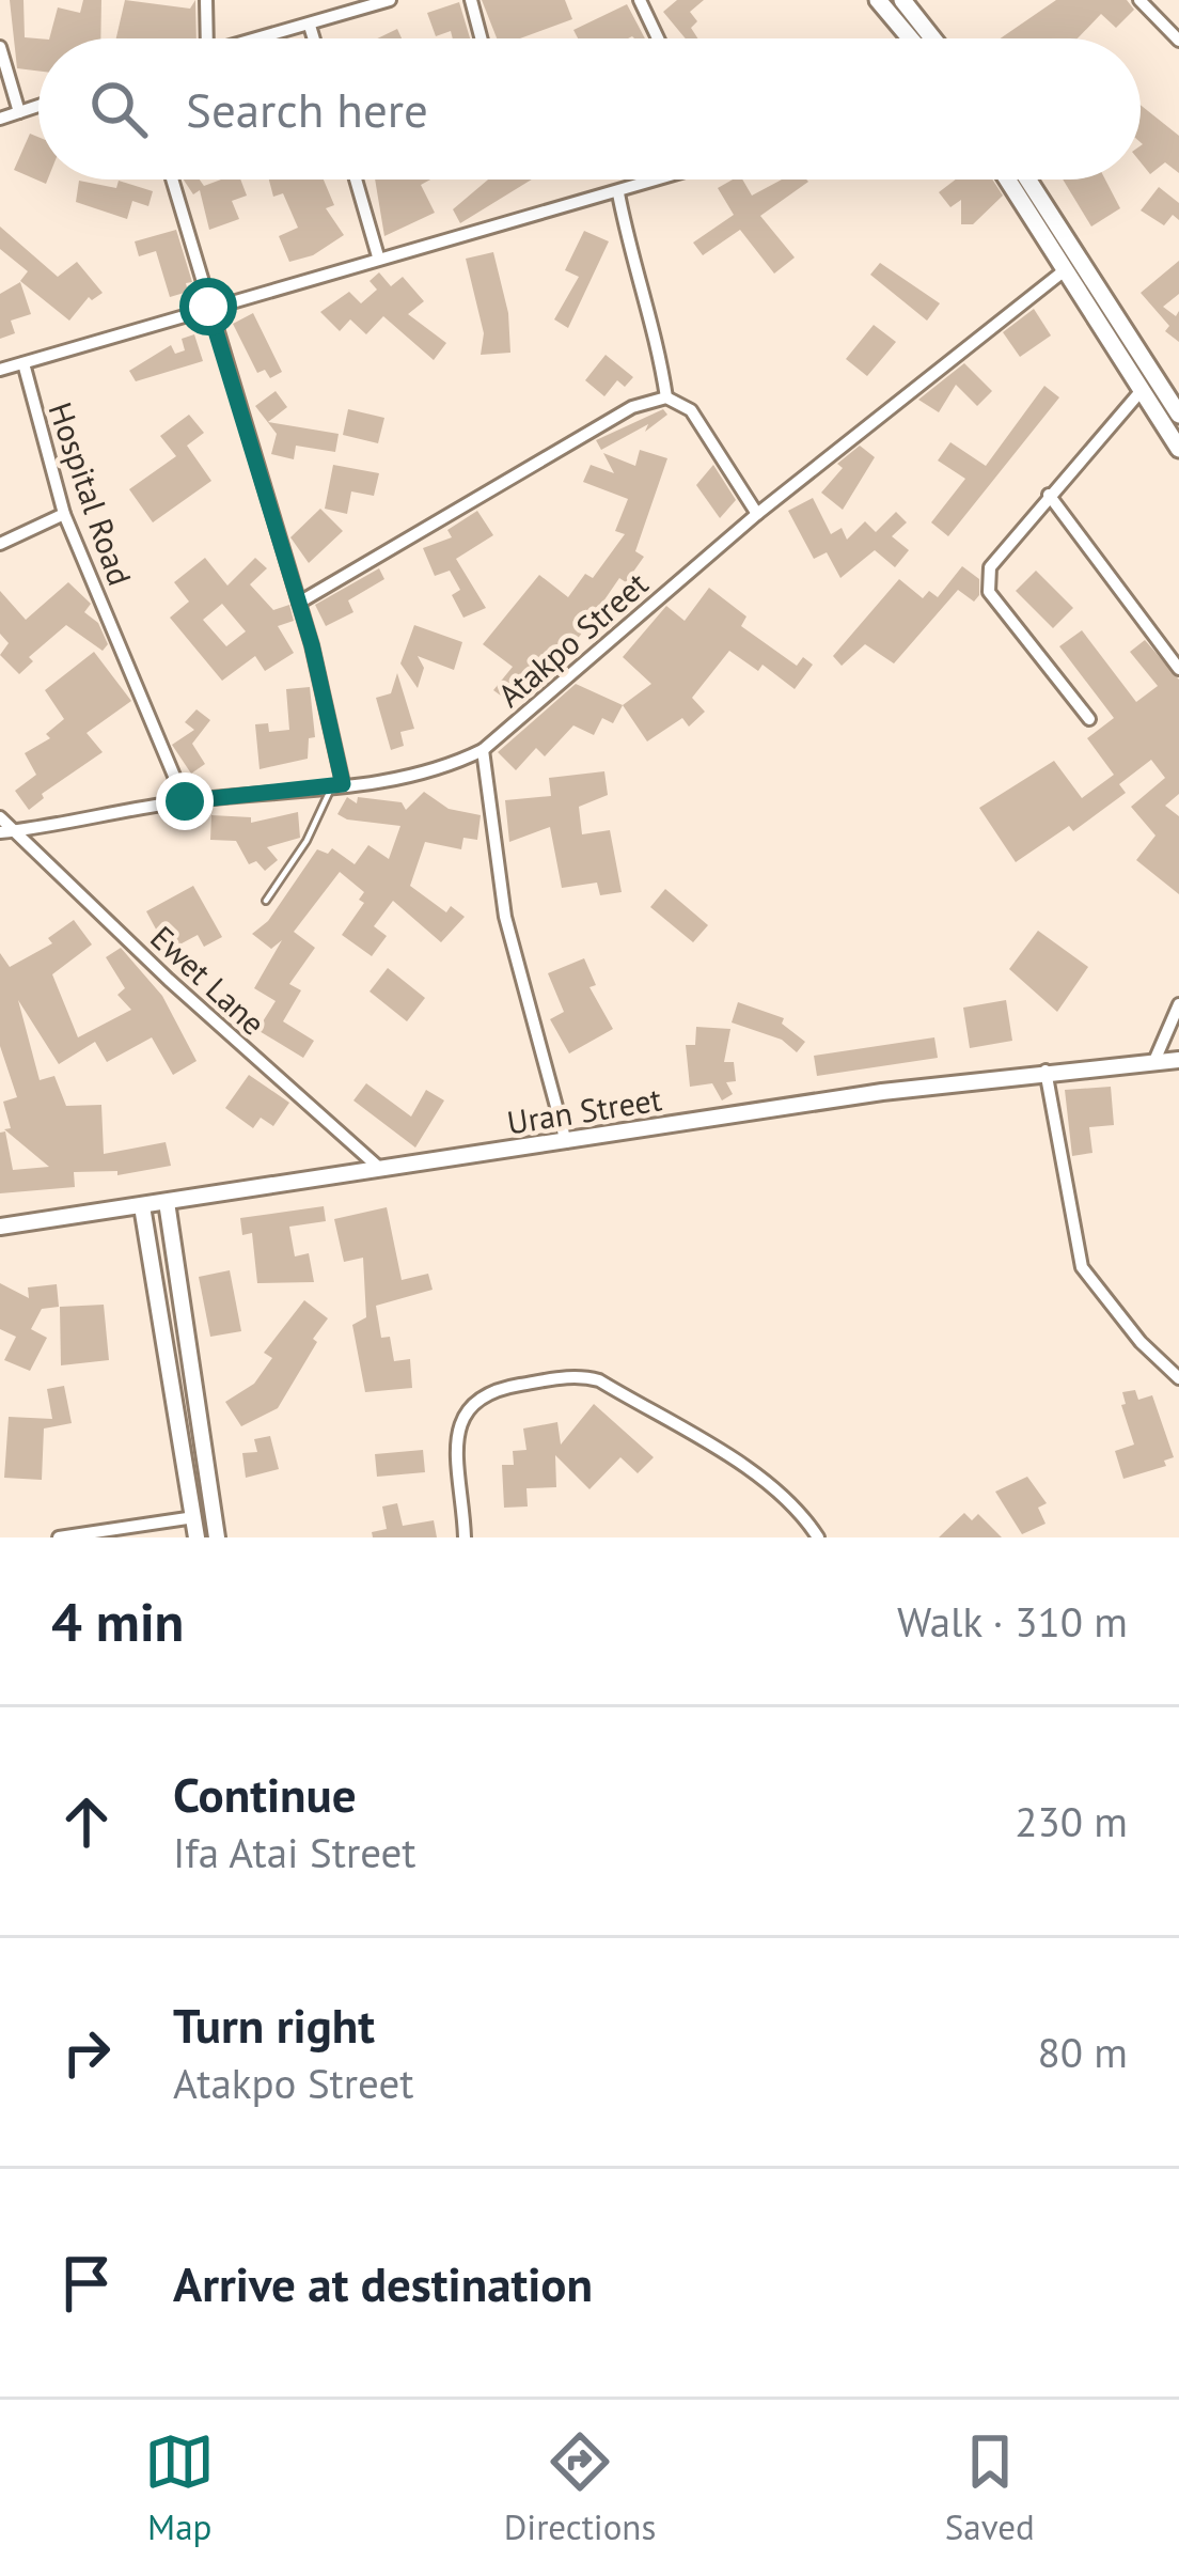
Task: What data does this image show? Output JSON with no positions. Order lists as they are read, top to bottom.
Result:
{
  "streets": {
    "street": [
      "Hospital Road",
      "Atakpo Street",
      "Ewet Lane",
      "Uran Street"
    ]
  },
  "crossings": [
    ["Hospital Road", "Atakpo Street"],
    ["Atakpo Street", "Ewet Lane"],
    ["Ewet Lane", "Uran Street"]
  ],
  "page": {
    "search": "Search here",
    "heading": ["4 min", "Walk · 310 m"],
    "list": [
      ["Continue", "Ifa Atai Street", "230 m"],
      ["Turn right", "Atakpo Street", "80 m"],
      "Arrive at destination"
    ],
    "nav": ["Map", "Directions", "Saved"]
  }
}
